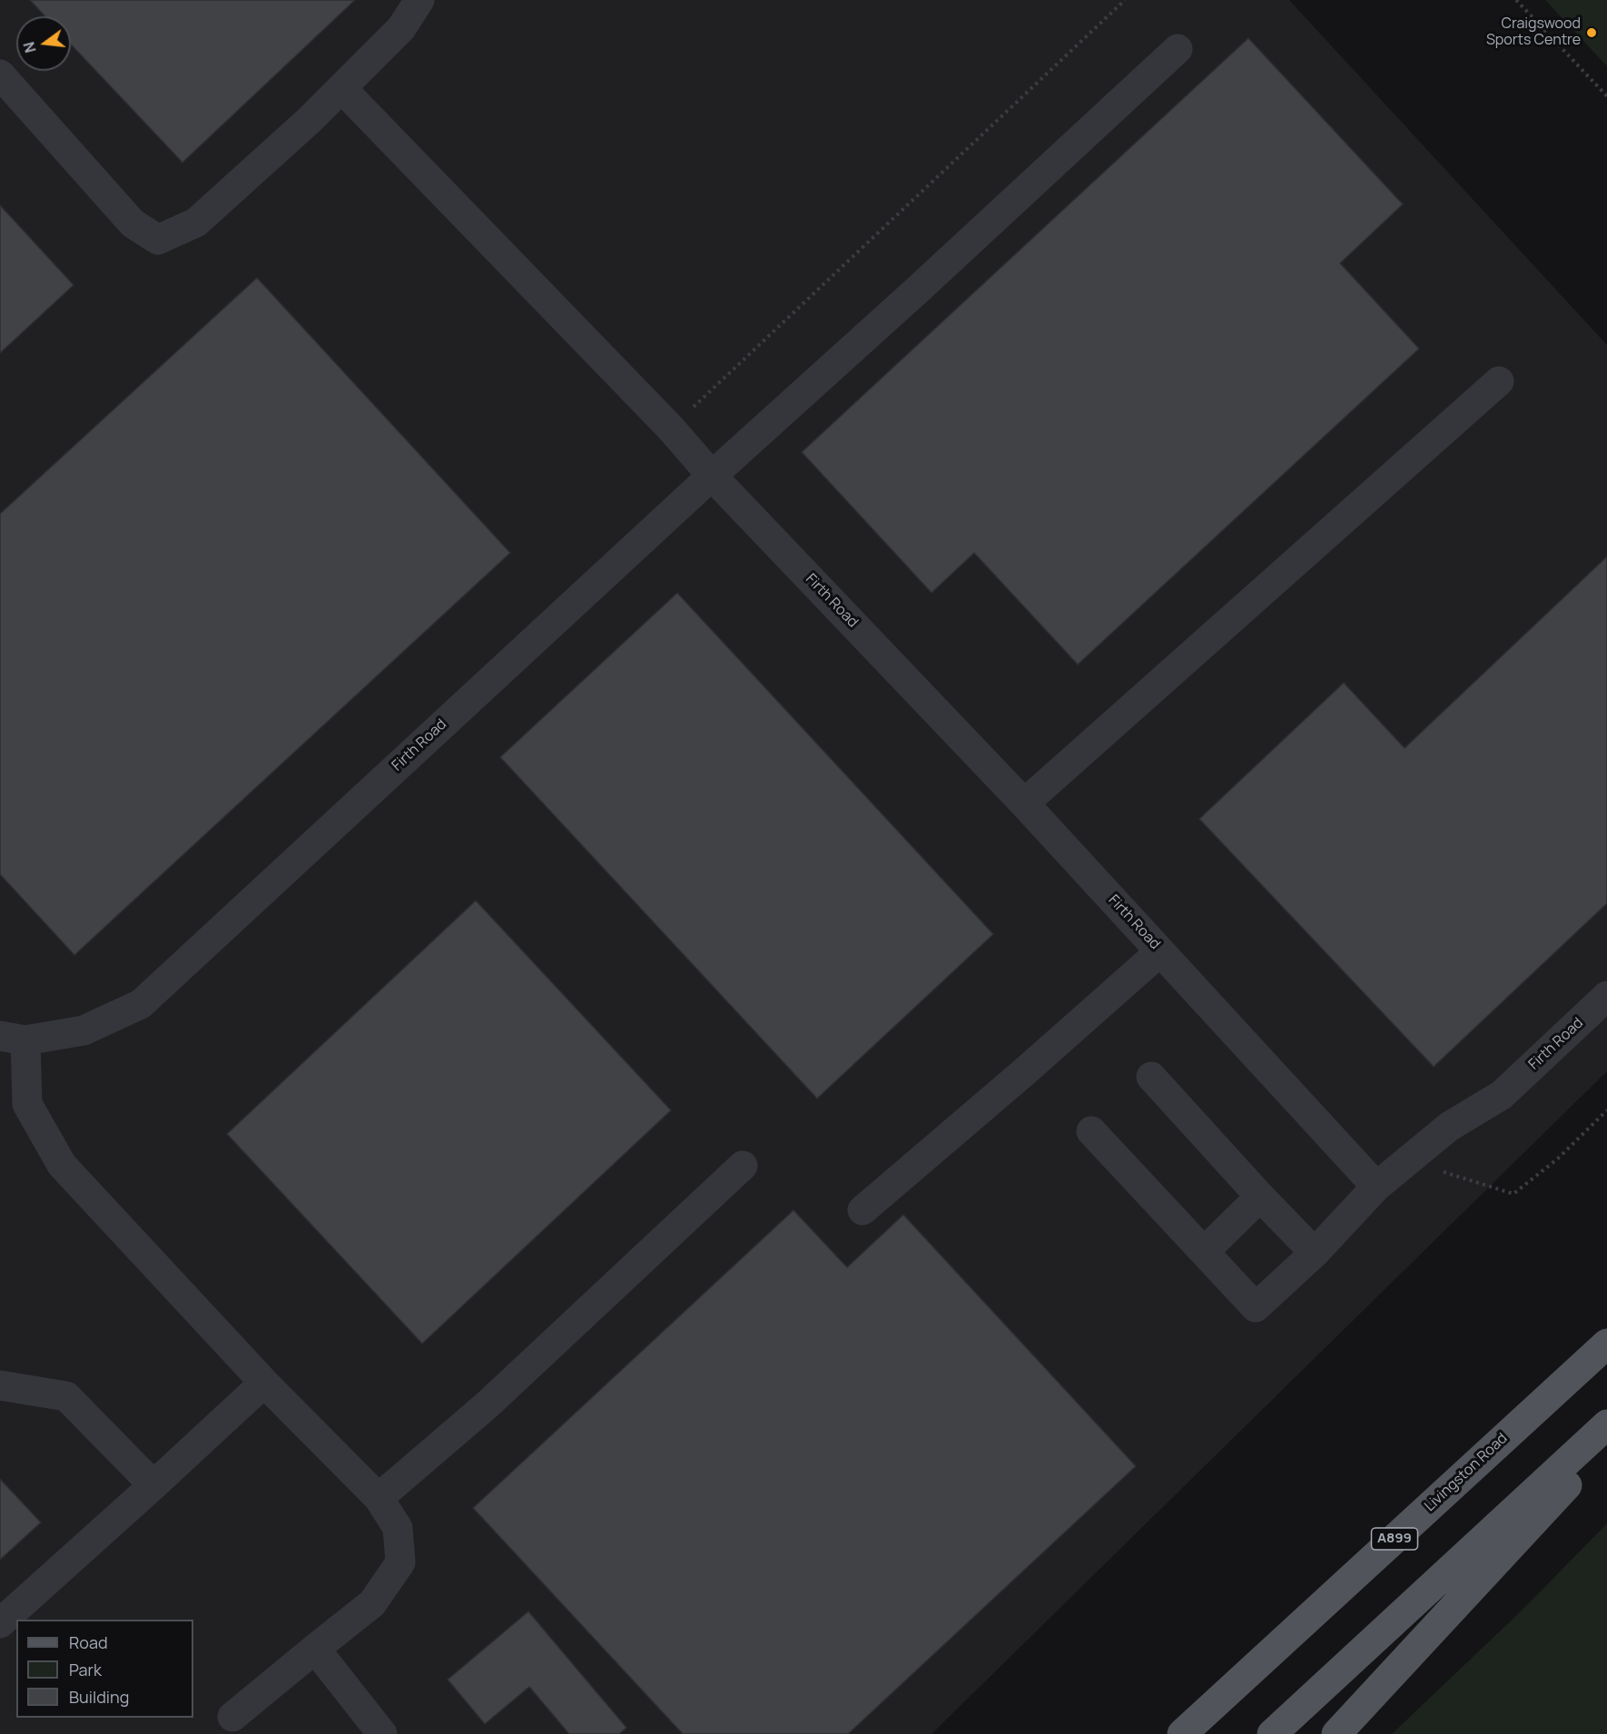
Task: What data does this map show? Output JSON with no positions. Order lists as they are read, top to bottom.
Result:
{
  "streets": {
    "main road": ["Livingston Road", "A899"],
    "street": ["Firth Road"]
  },
  "places": ["Craigswood Sports Centre"],
  "legend": ["Road", "Park", "Building"],
  "north": "left"
}
